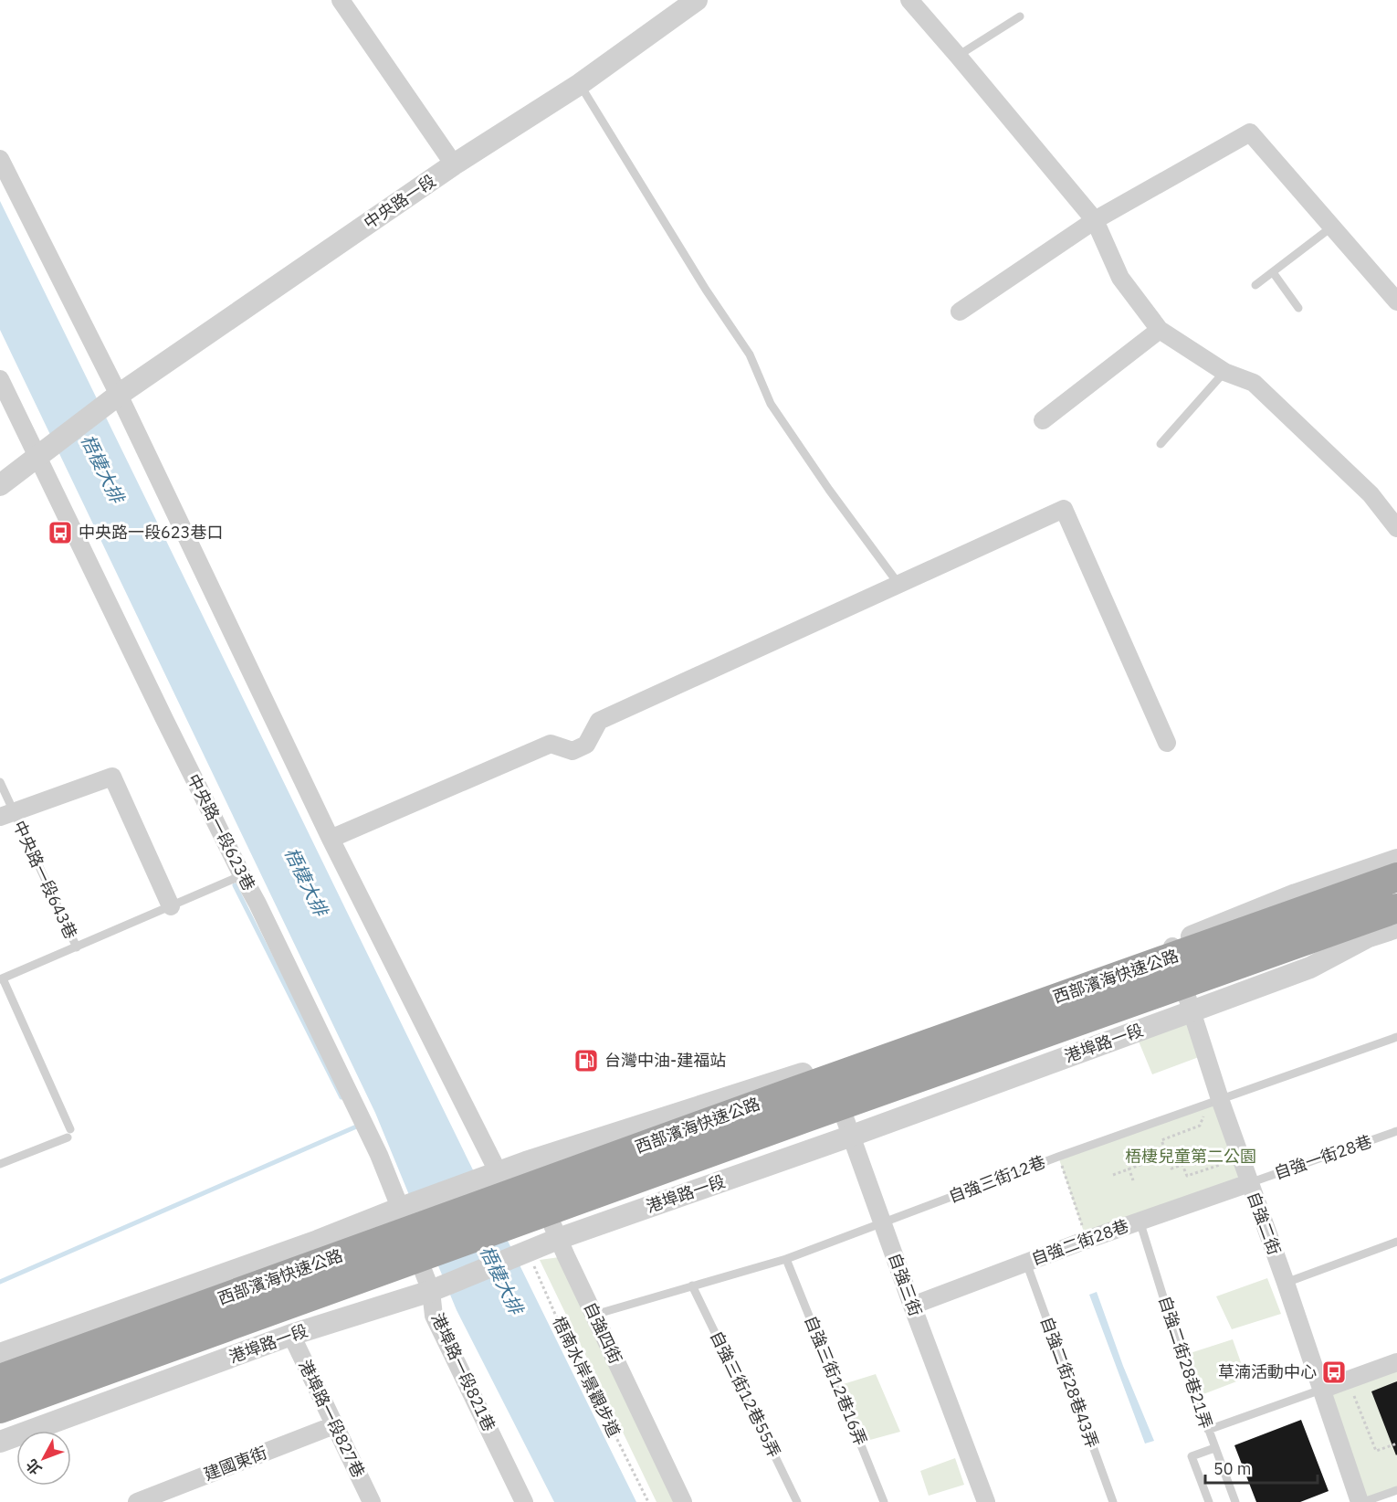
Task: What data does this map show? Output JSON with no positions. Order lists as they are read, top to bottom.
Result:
{
  "streets": {
    "highway": ["西部濱海快速公路"],
    "street": [
      "中央路一段",
      "中央路一段623巷",
      "港埠路一段",
      "自強二街",
      "自強二街28巷",
      "自強三街",
      "自強四街",
      "港埠路一段821巷",
      "港埠路一段827巷",
      "建國東街"
    ],
    "lane": [
      "中央路一段643巷",
      "自強一街28巷",
      "自強三街12巷",
      "自強二街28巷21弄",
      "自強三街12巷16弄",
      "自強二街28巷43弄",
      "自強三街12巷55弄"
    ],
    "path": ["梧南水岸景觀步道"]
  },
  "crossings": [
    ["中央路一段", "中央路一段623巷"],
    ["中央路一段623巷", "港埠路一段"],
    ["中央路一段623巷", "港埠路一段821巷"],
    ["港埠路一段", "自強二街"],
    ["港埠路一段", "自強三街"],
    ["港埠路一段", "自強四街"],
    ["港埠路一段", "港埠路一段821巷"],
    ["港埠路一段", "梧南水岸景觀步道"],
    ["港埠路一段", "港埠路一段827巷"],
    ["自強一街28巷", "自強二街"],
    ["自強一街28巷", "自強二街28巷"],
    ["自強三街12巷", "自強二街"],
    ["自強三街12巷", "自強三街"],
    ["自強三街12巷", "自強四街"],
    ["自強三街12巷", "自強三街12巷16弄"],
    ["自強三街12巷", "自強三街12巷55弄"],
    ["自強二街", "自強二街28巷"],
    ["自強二街28巷", "自強三街"],
    ["自強二街28巷", "自強二街28巷21弄"],
    ["自強二街28巷", "自強二街28巷43弄"],
    ["港埠路一段827巷", "建國東街"]
  ],
  "water": ["梧棲大排"],
  "parks": ["梧棲兒童第二公園"],
  "places": {
    "bus stop": ["中央路一段623巷口", "草湳活動中心"],
    "fuel station": ["台灣中油-建福站"]
  },
  "scale_bar": "50 m",
  "north": "bottom left"
}
